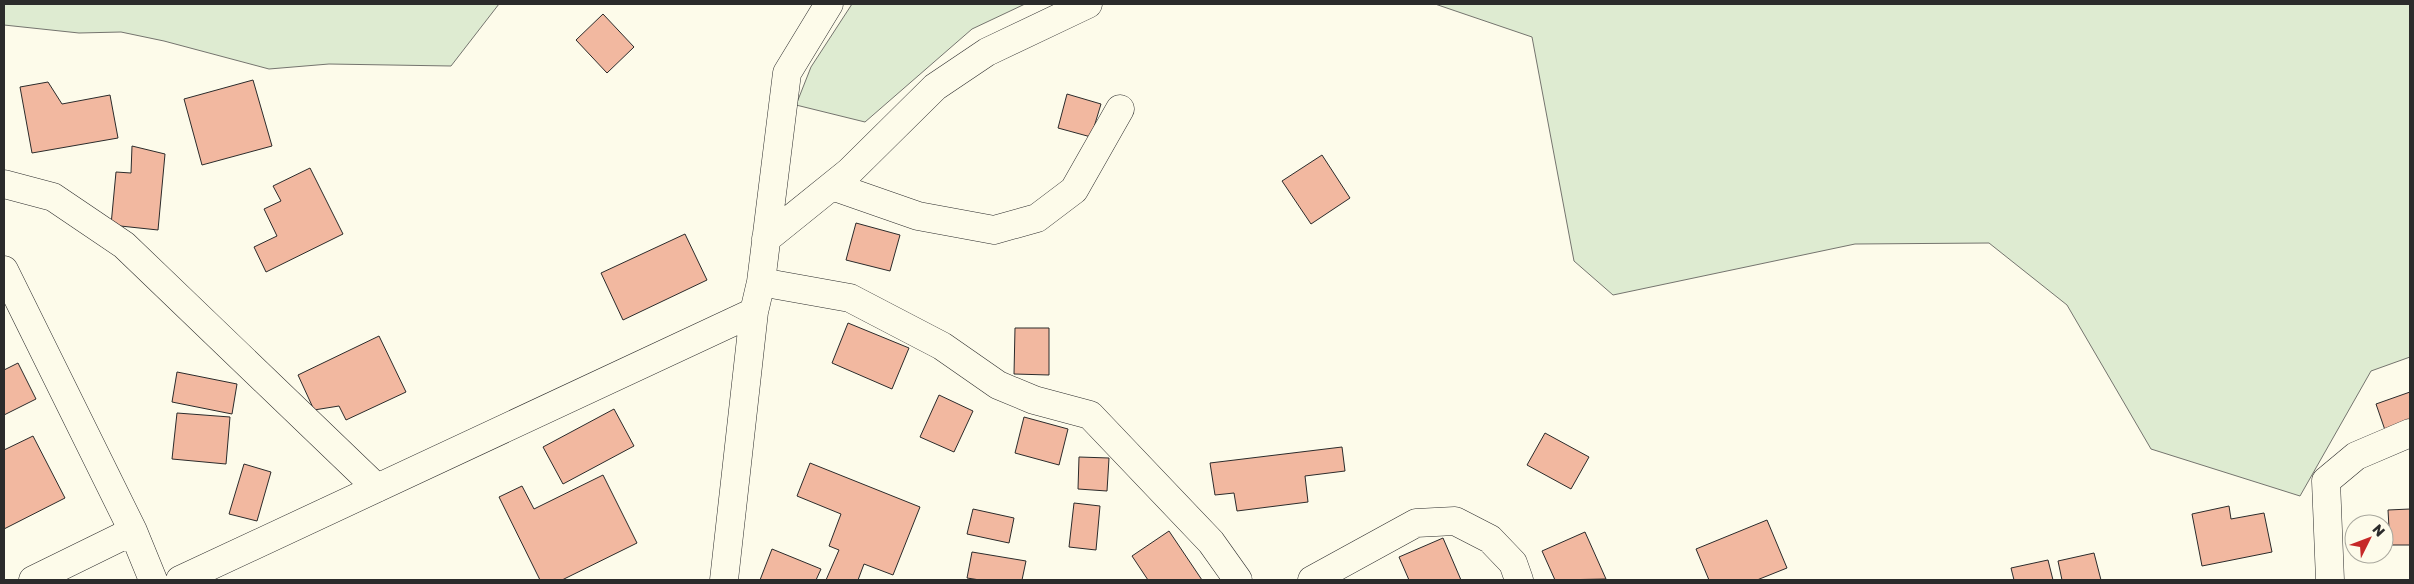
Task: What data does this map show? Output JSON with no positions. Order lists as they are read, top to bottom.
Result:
{
  "north": "top right"
}
